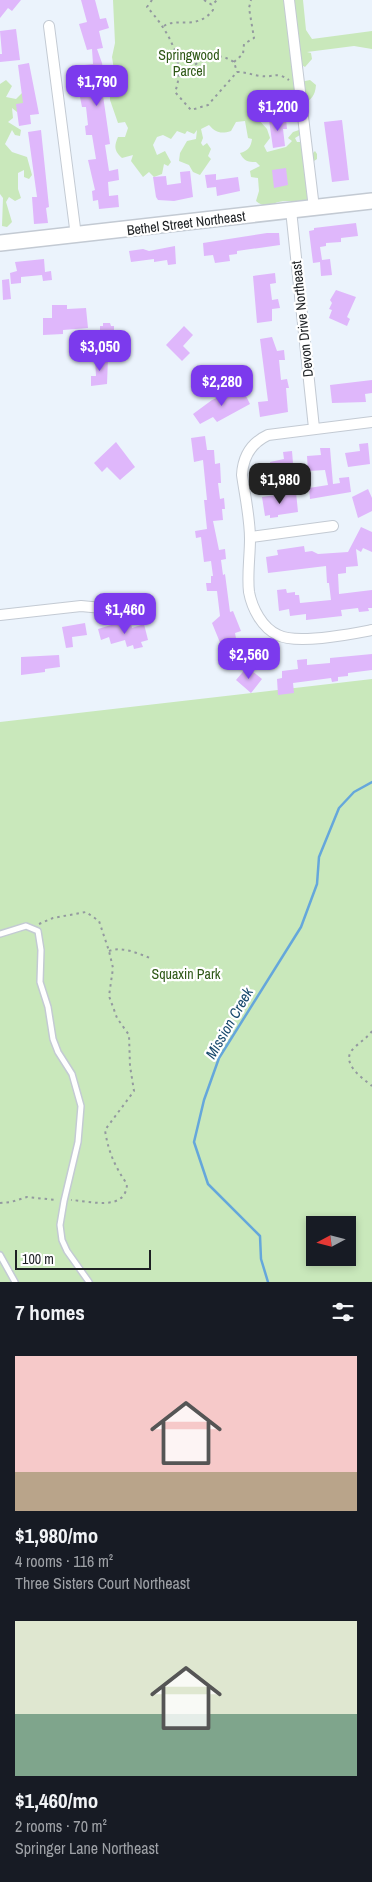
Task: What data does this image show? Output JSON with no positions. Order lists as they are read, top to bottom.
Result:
{
  "streets": {
    "street": ["Bethel Street Northeast", "Devon Drive Northeast"]
  },
  "crossings": [
    ["Bethel Street Northeast", "Devon Drive Northeast"]
  ],
  "water": ["Mission Creek"],
  "parks": ["Springwood Parcel", "Squaxin Park"],
  "scale_bar": "100 m",
  "north": "left",
  "page": {
    "price": [
      "$1,790",
      "$1,200",
      "$3,050",
      "$2,280",
      "$1,980",
      "$1,460",
      "$2,560"
    ],
    "scale": "100 m",
    "heading": "7 homes",
    "list": [
      {
        "name": "$1,980/mo",
        "note": "4 rooms · 116 m² · Three Sisters Court Northeast"
      },
      {
        "name": "$1,460/mo",
        "note": "2 rooms · 70 m² · Springer Lane Northeast"
      }
    ]
  }
}
